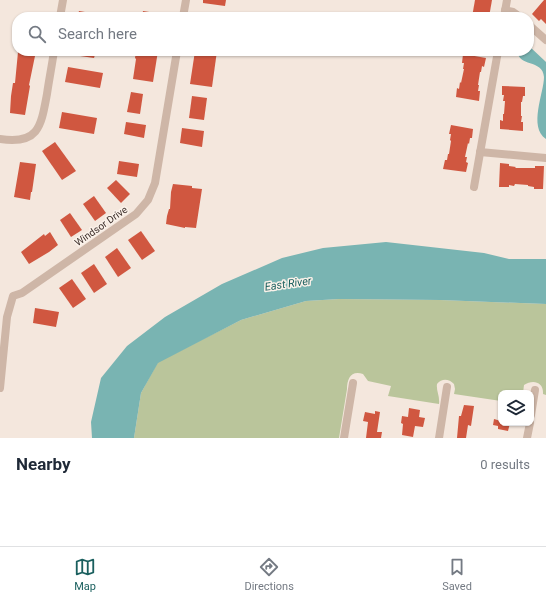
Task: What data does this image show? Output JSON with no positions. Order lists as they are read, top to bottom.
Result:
{
  "streets": {
    "street": ["Windsor Drive"]
  },
  "water": ["East River"],
  "page": {
    "search": "Search here",
    "heading": ["Nearby", "0 results"],
    "nav": ["Map", "Directions", "Saved"]
  }
}
